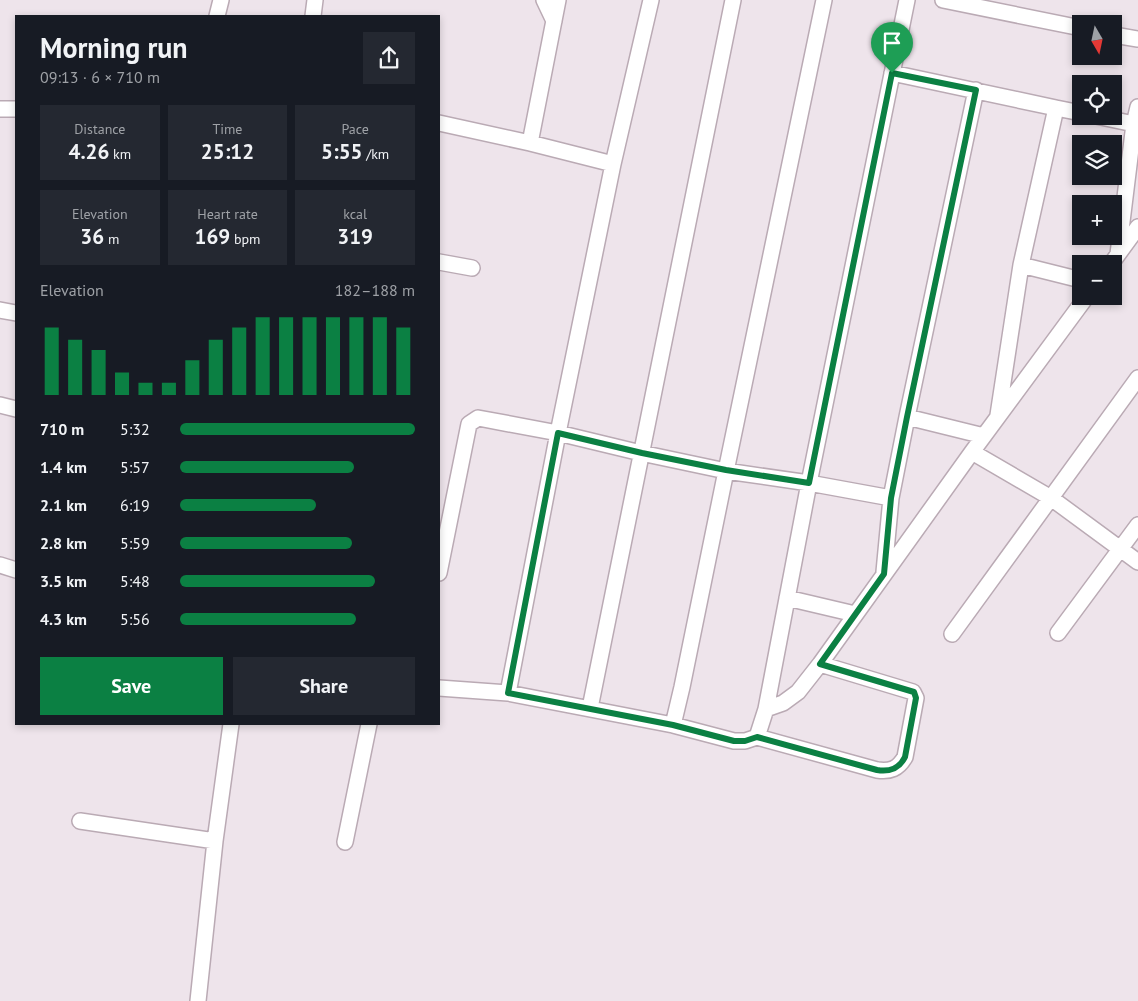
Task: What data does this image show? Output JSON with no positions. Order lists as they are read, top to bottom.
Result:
{
  "north": "bottom",
  "page": {
    "map_buttons": ["+", "−"],
    "heading": ["Morning run", "09:13 · 6 × 710 m"],
    "stats": [
      ["Distance", "4.26 km"],
      ["Time", "25:12"],
      ["Pace", "5:55 /km"],
      ["Elevation", "36 m"],
      ["Heart rate", "169 bpm"],
      ["kcal", "319"]
    ],
    "chart": ["Elevation", "182–188 m"],
    "list": [
      {
        "name": "710 m",
        "note": "5:32"
      },
      {
        "name": "1.4 km",
        "note": "5:57"
      },
      {
        "name": "2.1 km",
        "note": "6:19"
      },
      {
        "name": "2.8 km",
        "note": "5:59"
      },
      {
        "name": "3.5 km",
        "note": "5:48"
      },
      {
        "name": "4.3 km",
        "note": "5:56"
      }
    ],
    "buttons": ["Save", "Share"]
  }
}
